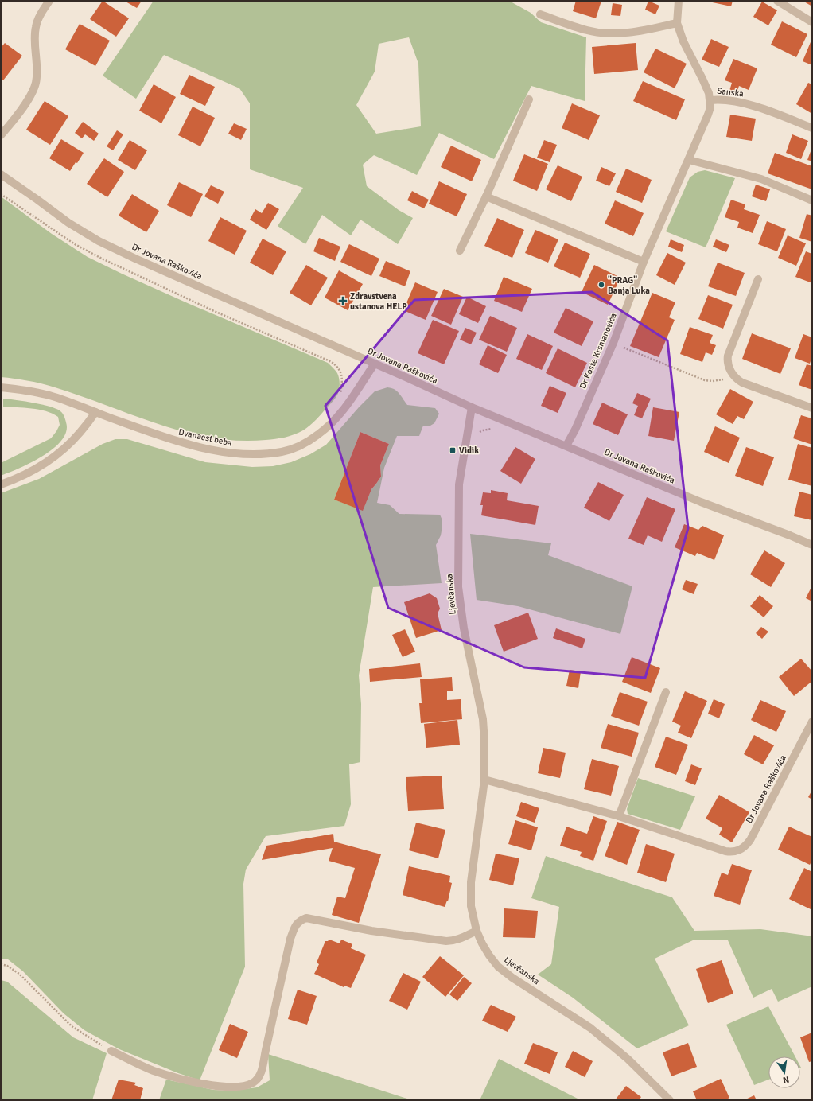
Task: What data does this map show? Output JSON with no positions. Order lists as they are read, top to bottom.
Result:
{
  "streets": {
    "street": [
      "Sanska",
      "Dr Jovana Raškovića",
      "Dr Koste Krsmanovića",
      "Dvanaest beba",
      "Ljevčanska"
    ]
  },
  "crossings": [
    ["Sanska", "Dr Koste Krsmanovića"],
    ["Dr Jovana Raškovića", "Dr Koste Krsmanovića"],
    ["Dr Jovana Raškovića", "Dvanaest beba"],
    ["Dr Jovana Raškovića", "Ljevčanska"]
  ],
  "places": {
    "other": ["\"PRAG\" Banja Luka"],
    "health": ["Zdravstvena ustanova HELP"],
    "transit": ["Vidik"]
  },
  "north": "bottom"
}
